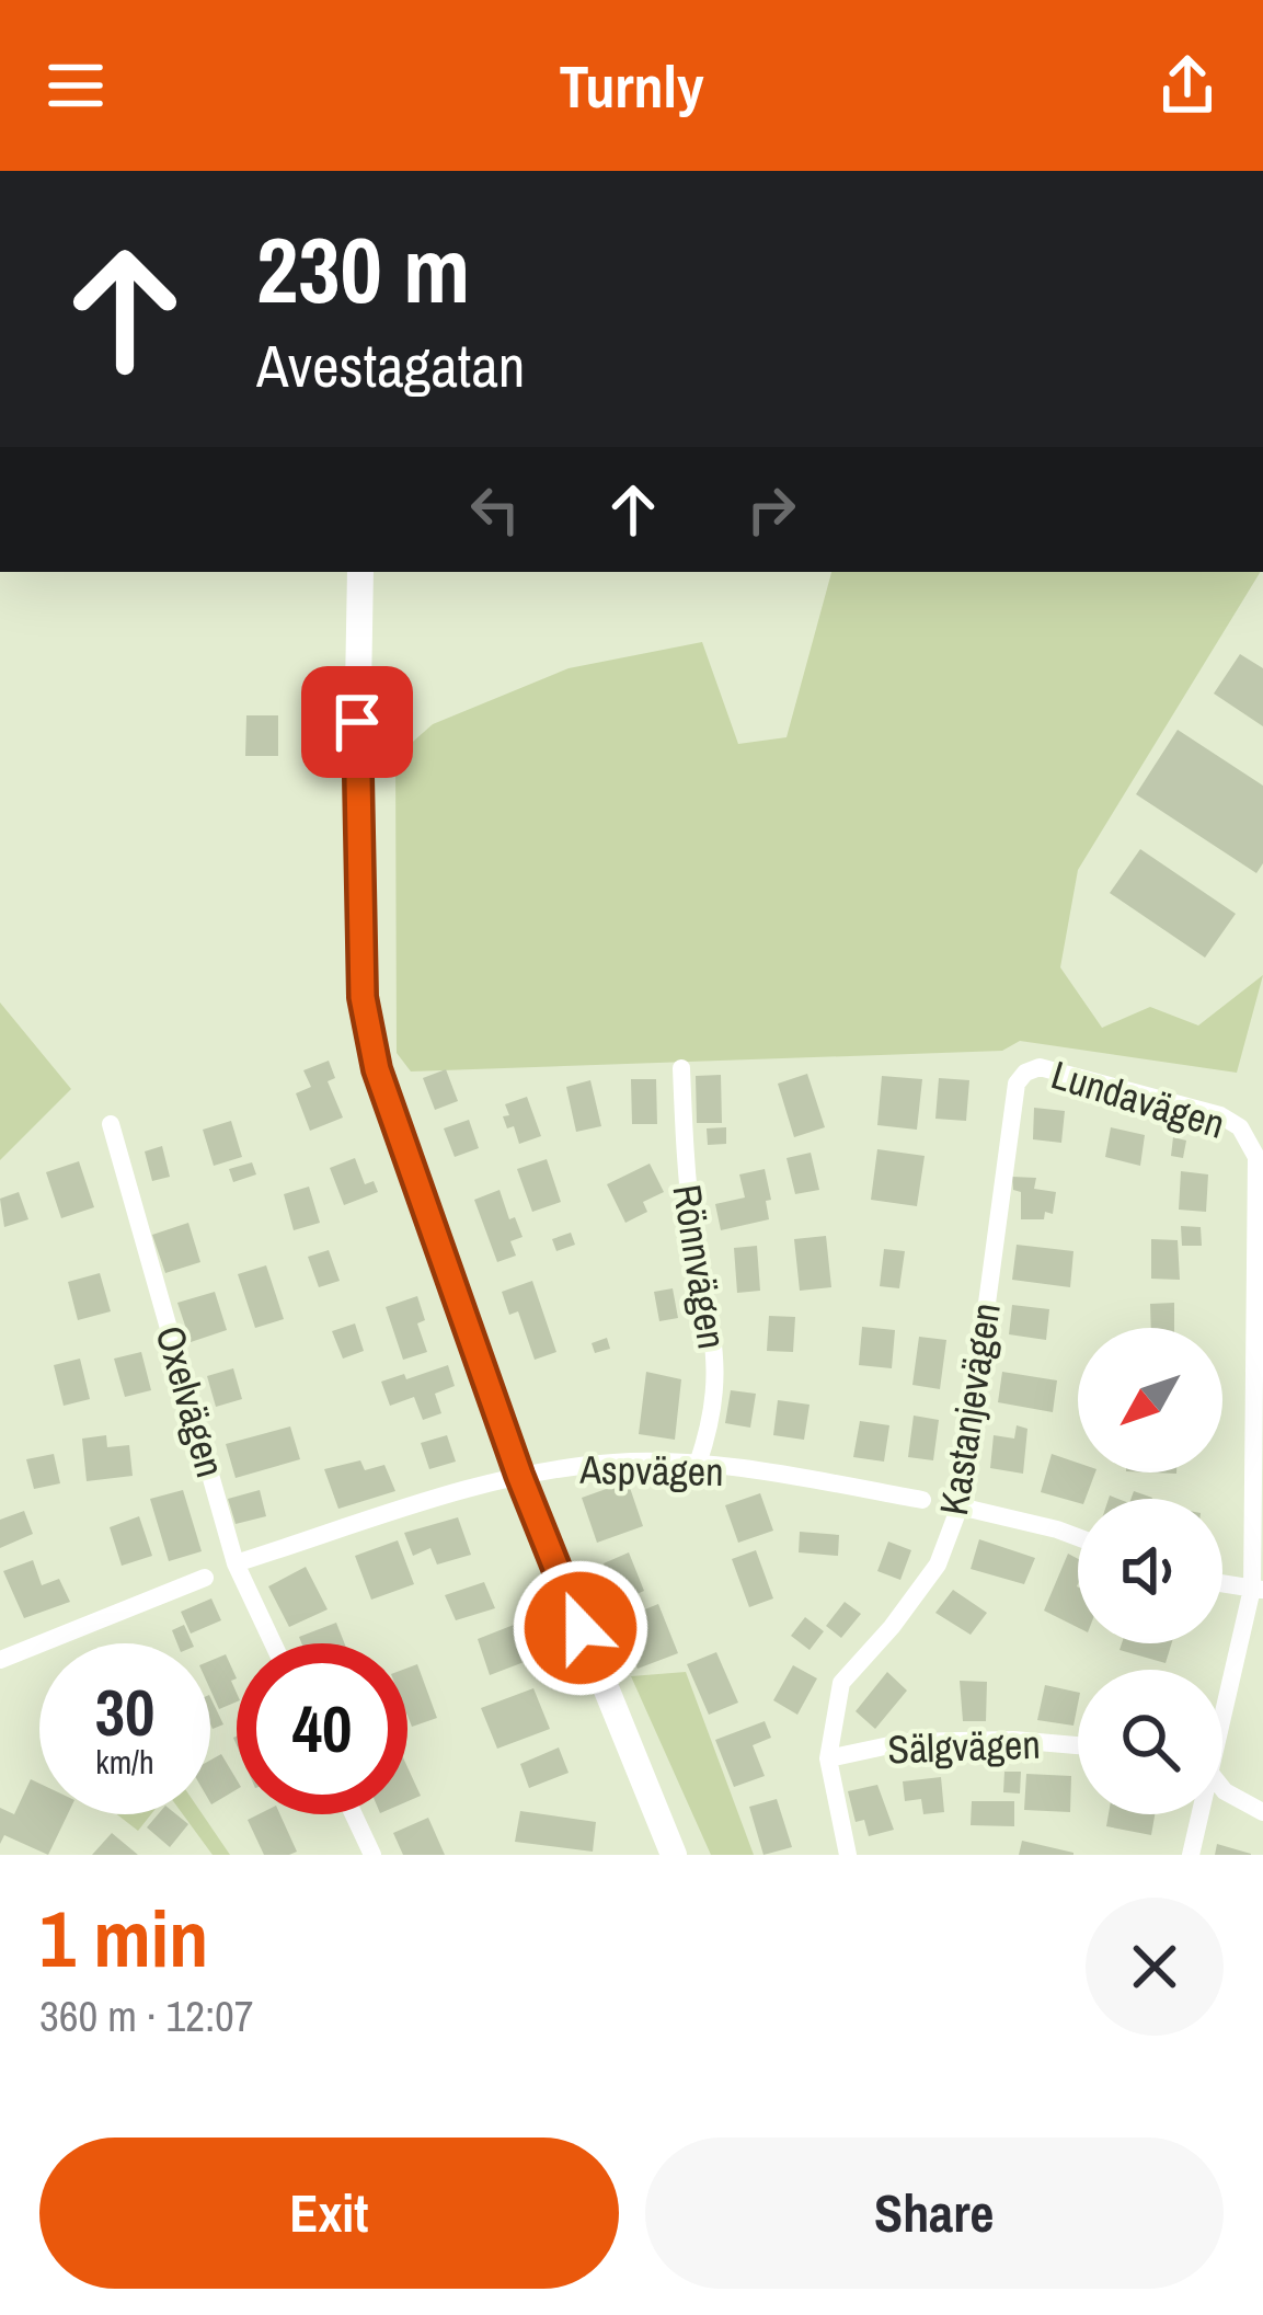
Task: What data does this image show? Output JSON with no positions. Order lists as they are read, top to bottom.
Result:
{
  "streets": {
    "street": [
      "Lundavägen",
      "Rönnvägen",
      "Oxelvägen",
      "Kastanjevägen",
      "Aspvägen",
      "Sälgvägen"
    ]
  },
  "crossings": [
    ["Lundavägen", "Kastanjevägen"],
    ["Rönnvägen", "Aspvägen"],
    ["Oxelvägen", "Aspvägen"],
    ["Kastanjevägen", "Sälgvägen"]
  ],
  "north": "bottom left",
  "page": {
    "header": "Turnly",
    "turn": ["230 m", "Avestagatan"],
    "speed": "30 km/h",
    "limit": "40",
    "heading": ["1 min", "360 m · 12:07"],
    "buttons": ["Exit", "Share"]
  }
}
